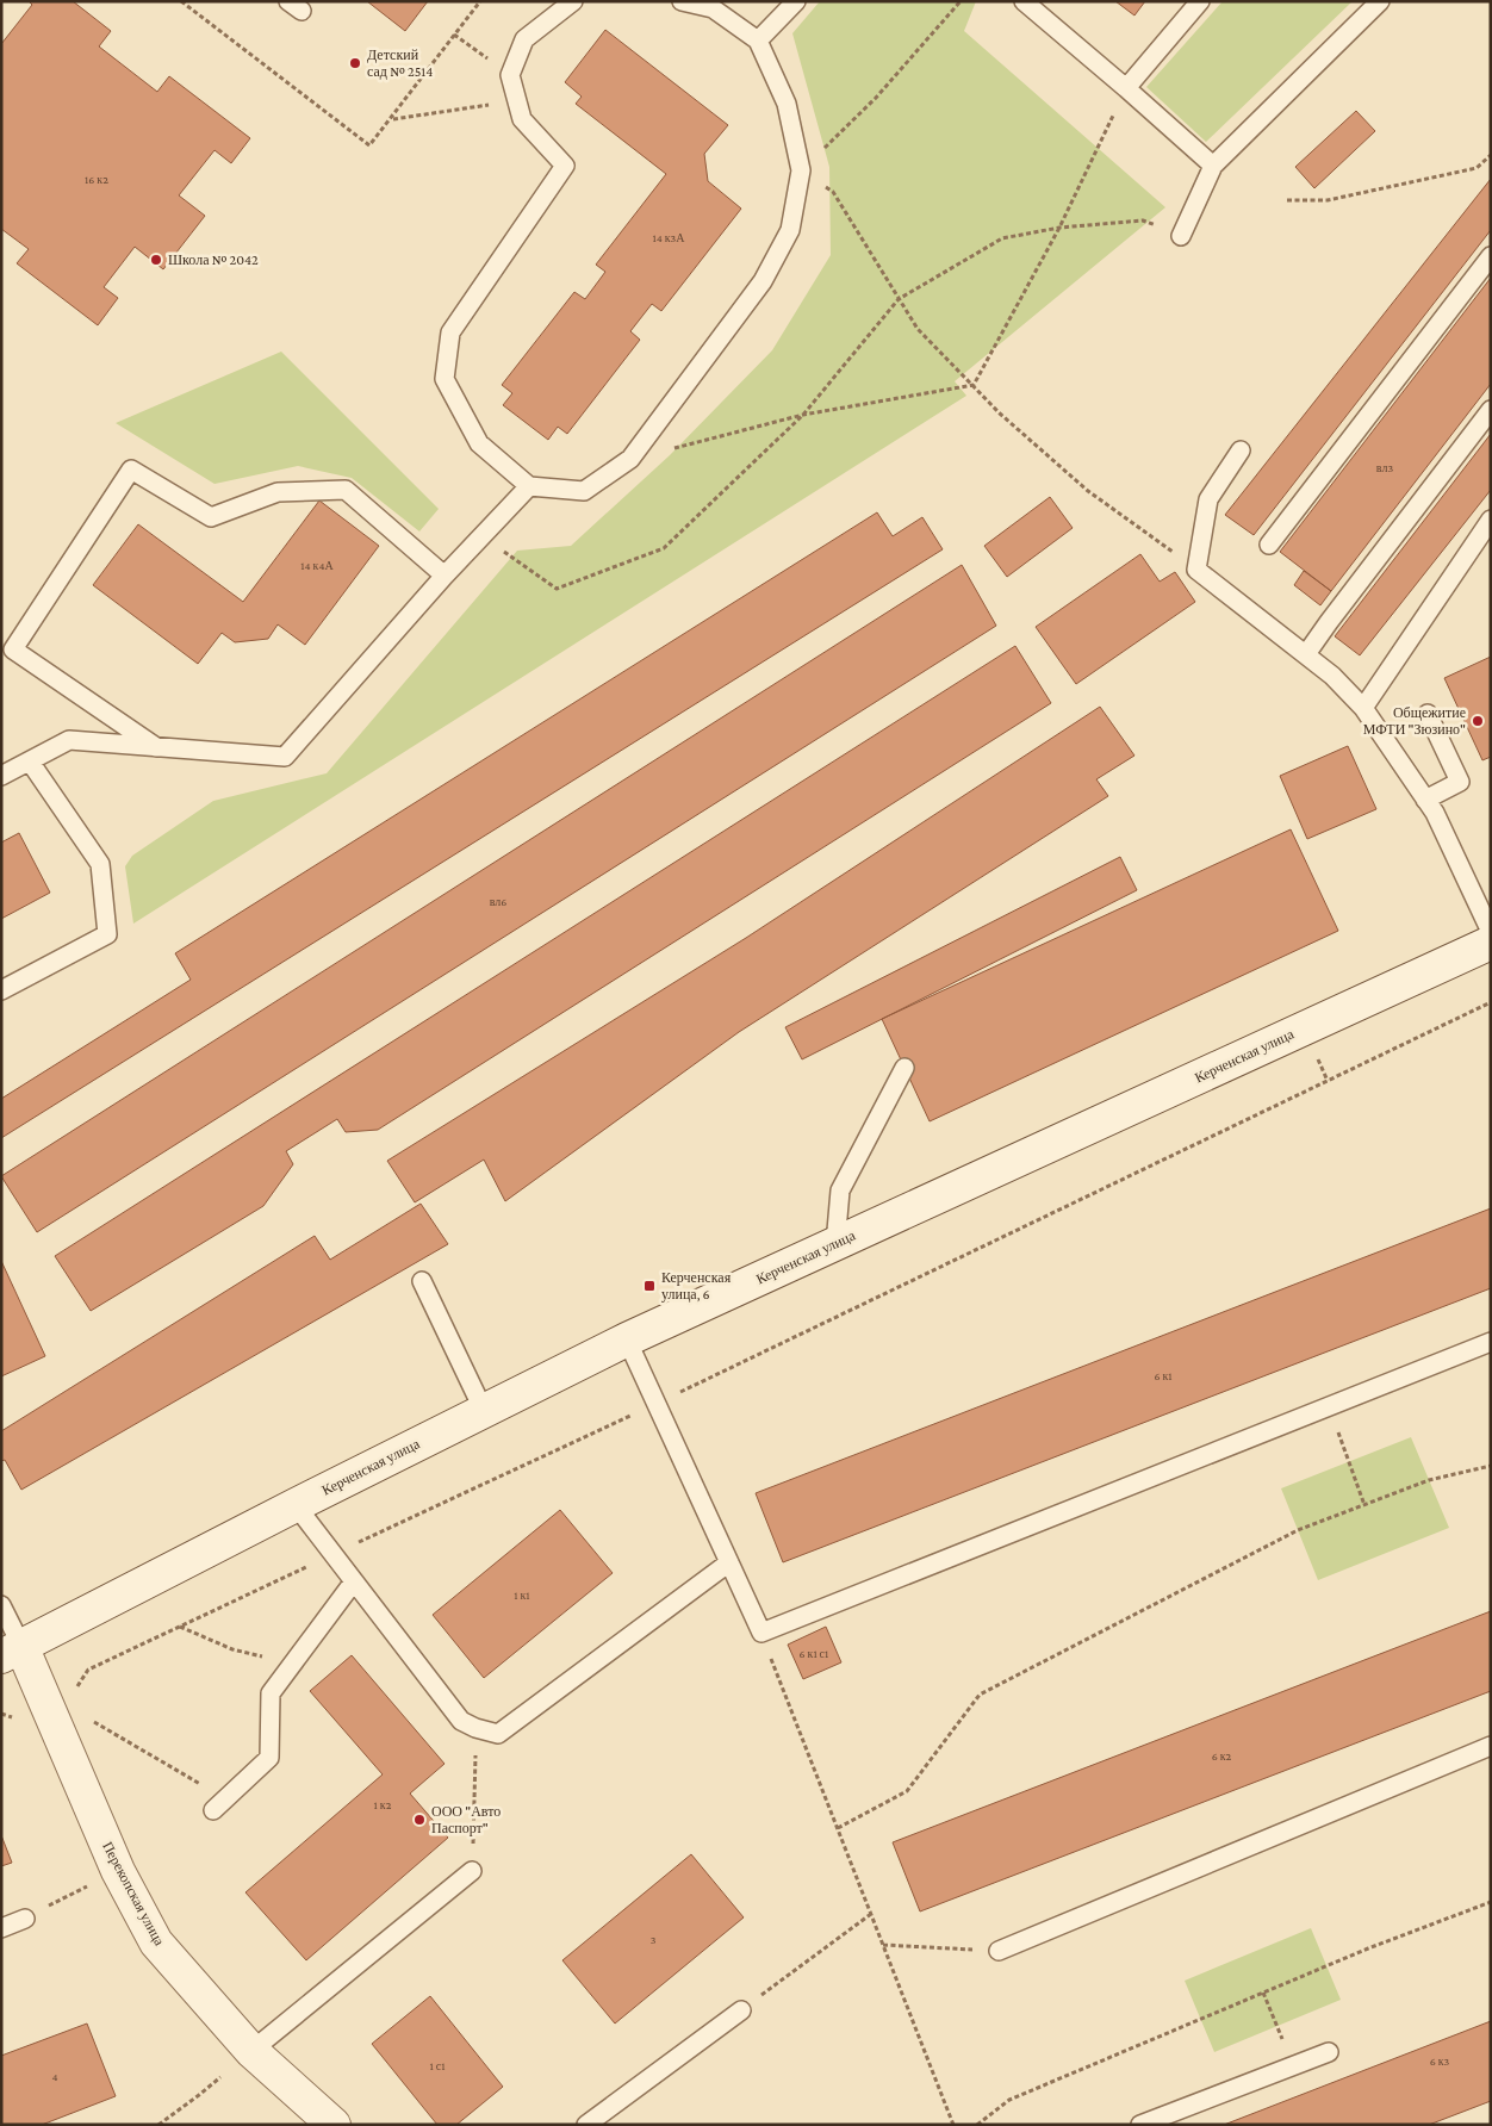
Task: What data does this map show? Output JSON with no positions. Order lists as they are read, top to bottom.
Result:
{
  "streets": {
    "street": ["Керченская улица", "Перекопская улица"]
  },
  "crossings": [
    ["Керченская улица", "Перекопская улица"]
  ],
  "places": {
    "other": [
      "Детский сад № 2514",
      "Школа № 2042",
      "Общежитие МФТИ \"Зюзино\"",
      "ООО \"Авто Паспорт\""
    ],
    "transit": ["Керченская улица, 6"]
  },
  "house_numbers": [
    "16 к2",
    "14 к3А",
    "вл3",
    "14 к4А",
    "вл6",
    "6 к1",
    "1 к1",
    "6 к1 с1",
    "6 к2",
    "1 к2",
    "3",
    "6 к3",
    "1 с1",
    "4"
  ]
}
